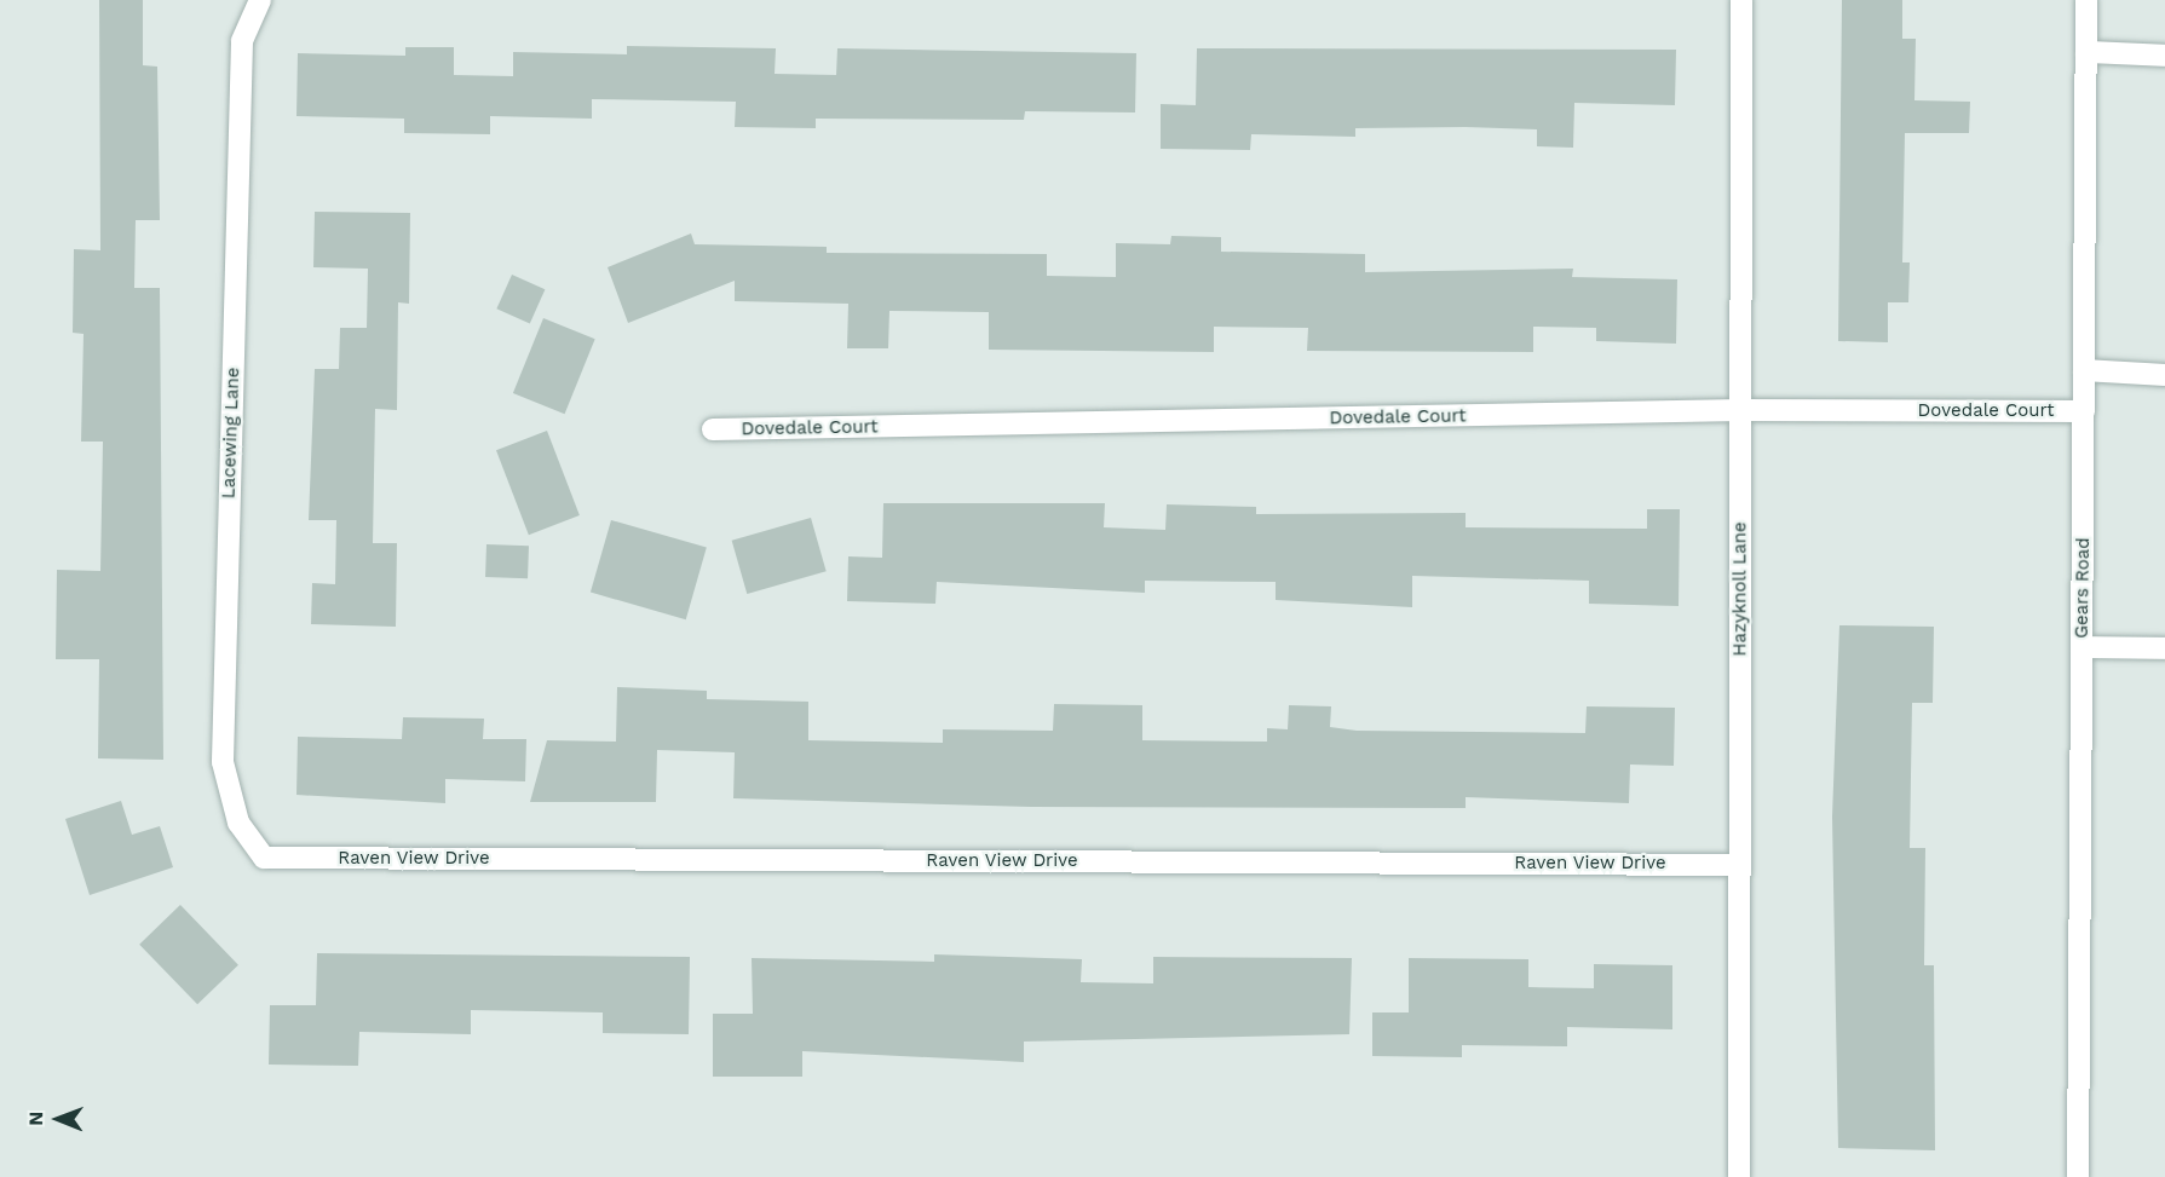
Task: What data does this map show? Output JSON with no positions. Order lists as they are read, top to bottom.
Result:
{
  "streets": {
    "street": [
      "Dovedale Court",
      "Lacewing Lane",
      "Gears Road",
      "Hazyknoll Lane",
      "Raven View Drive"
    ]
  },
  "crossings": [
    ["Dovedale Court", "Gears Road"],
    ["Dovedale Court", "Hazyknoll Lane"],
    ["Lacewing Lane", "Raven View Drive"],
    ["Hazyknoll Lane", "Raven View Drive"]
  ],
  "north": "left"
}
